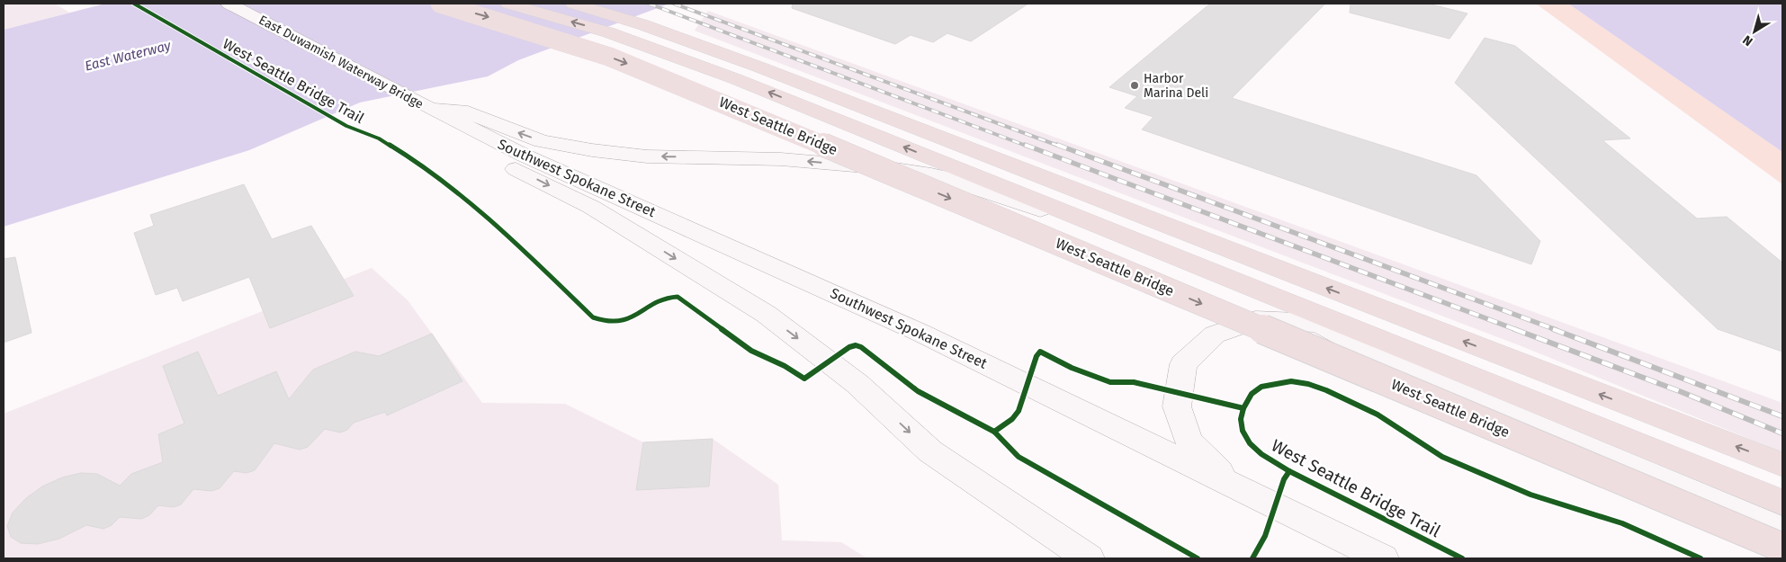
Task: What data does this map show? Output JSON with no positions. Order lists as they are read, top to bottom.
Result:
{
  "streets": {
    "highway": ["West Seattle Bridge"],
    "street": ["East Duwamish Waterway Bridge", "Southwest Spokane Street"],
    "cycle path": ["West Seattle Bridge Trail"]
  },
  "crossings": [
    ["East Duwamish Waterway Bridge", "Southwest Spokane Street"]
  ],
  "water": ["East Waterway"],
  "places": ["Harbor Marina Deli"],
  "north": "bottom left"
}
